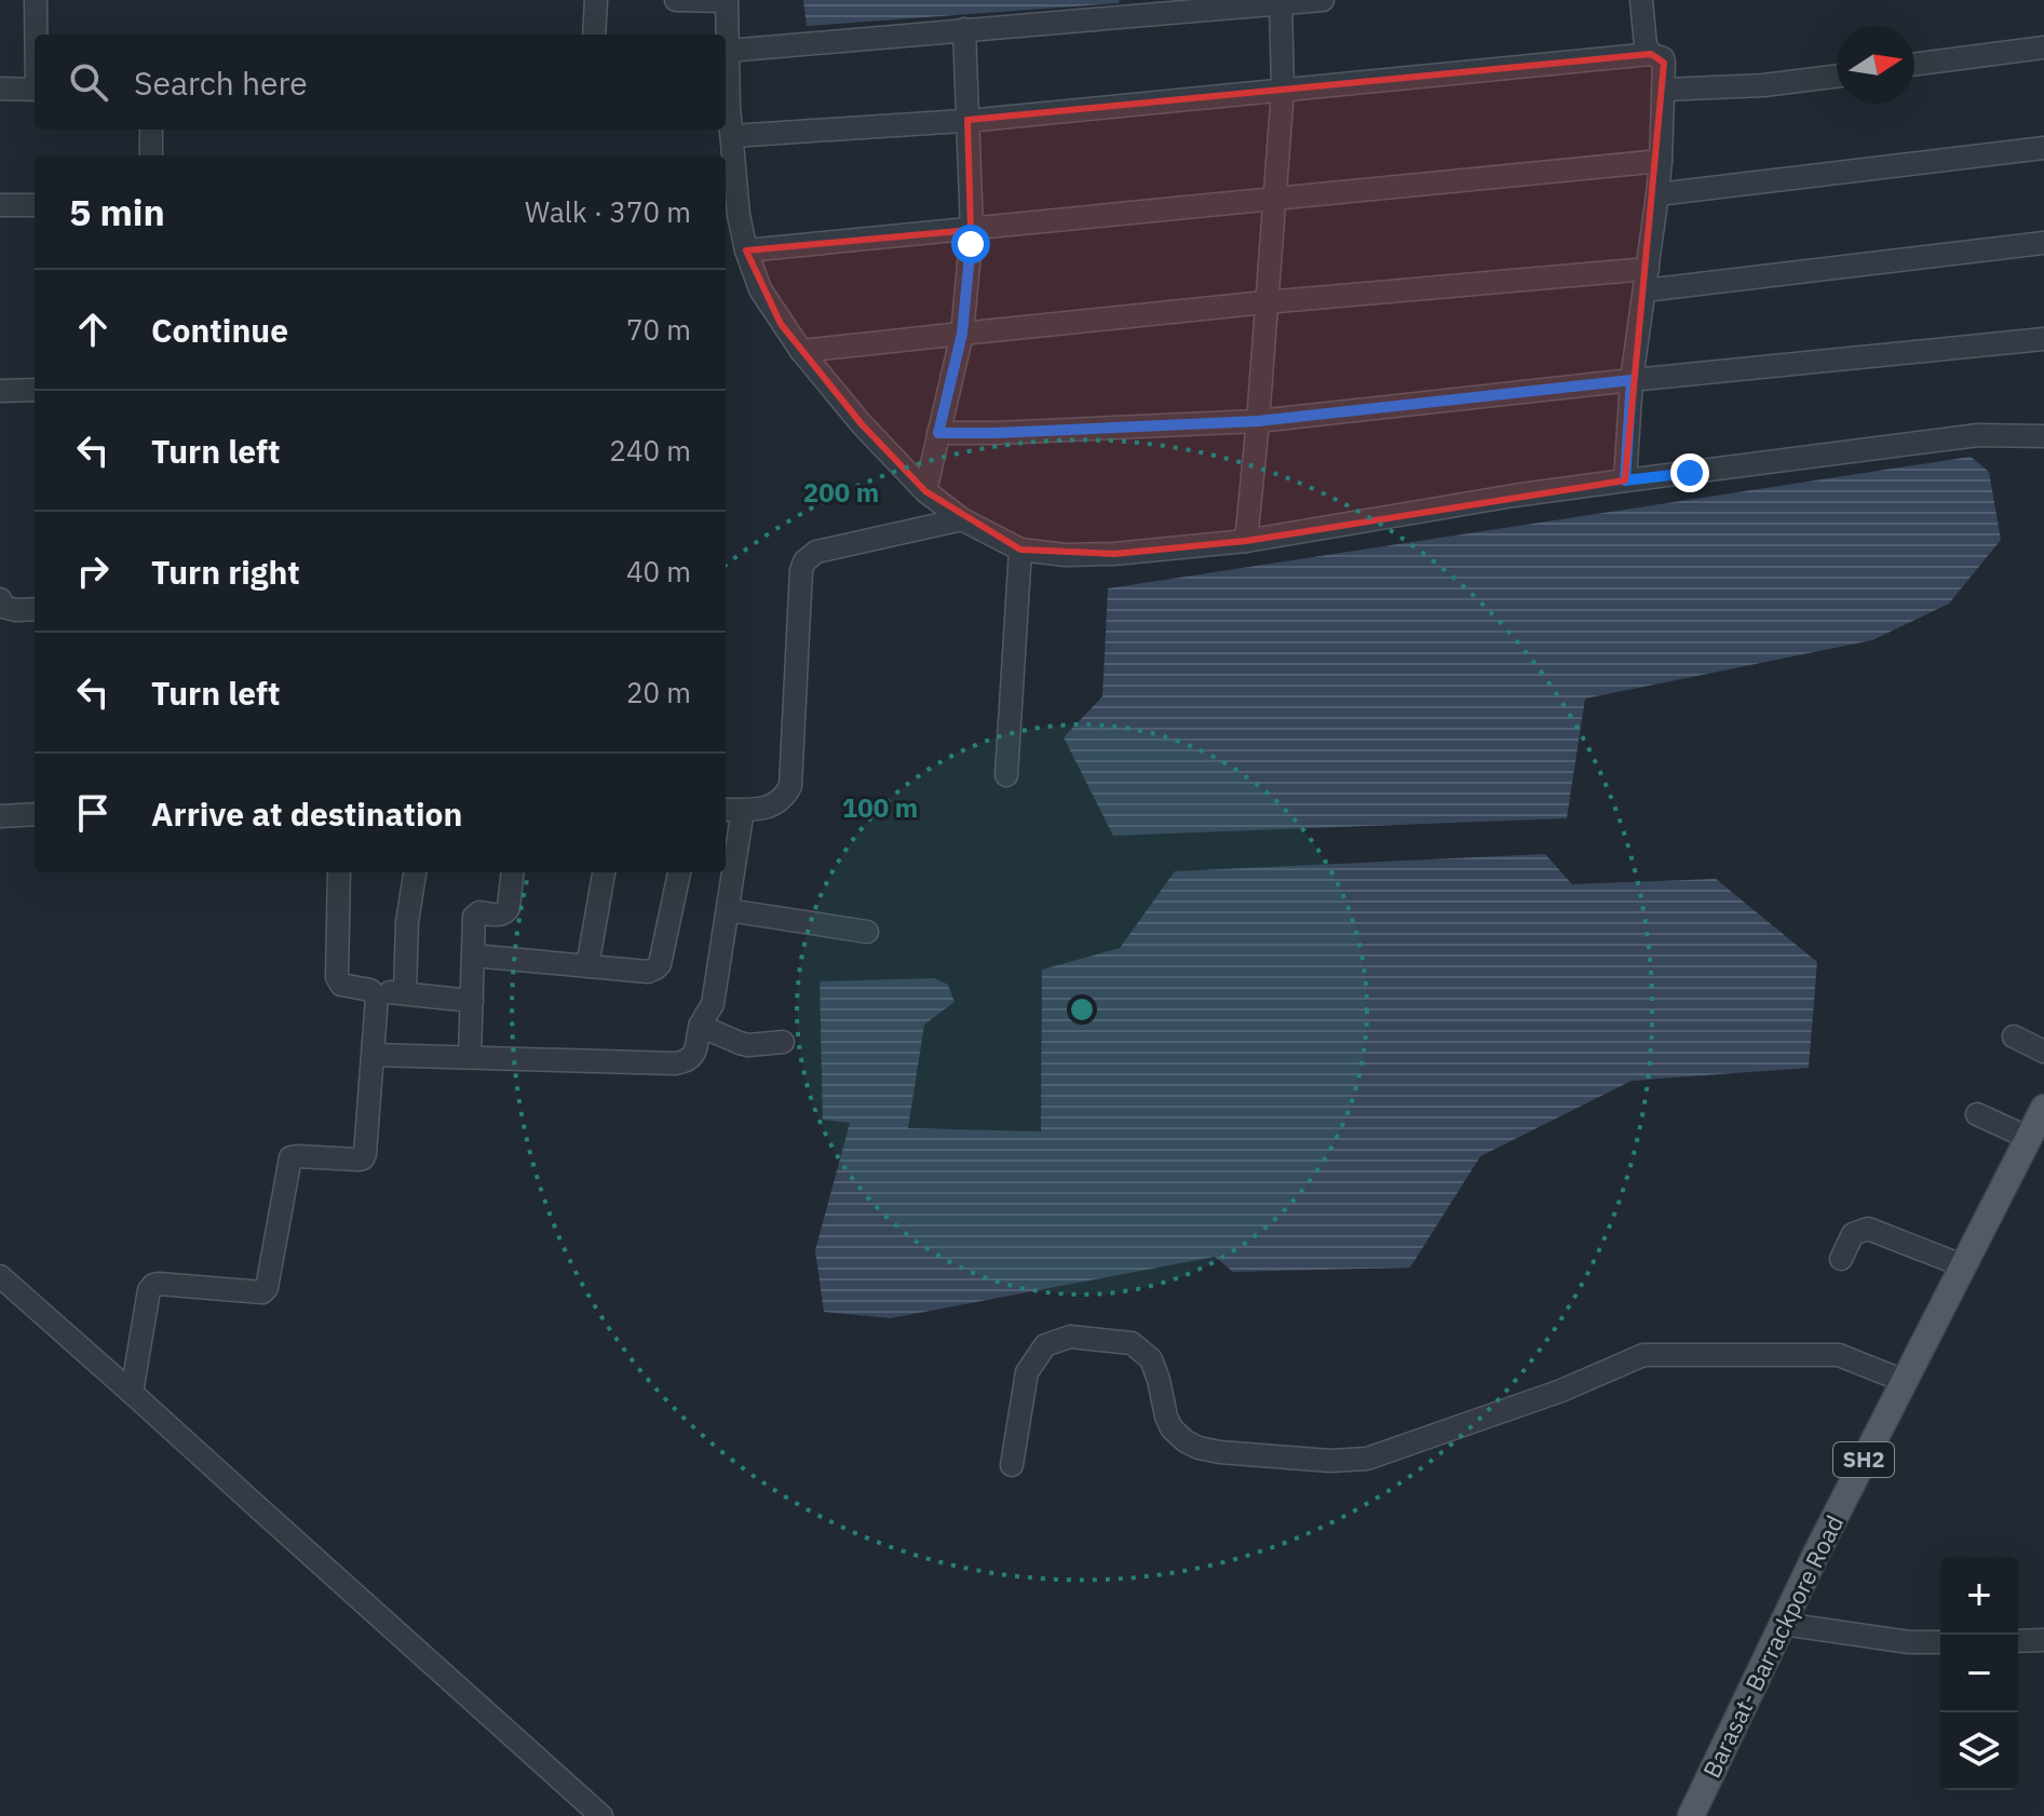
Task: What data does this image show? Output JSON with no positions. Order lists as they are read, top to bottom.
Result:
{
  "streets": {
    "main road": ["SH2", "Barasat- Barrackpore Road"]
  },
  "north": "right",
  "page": {
    "search": "Search here",
    "heading": ["5 min", "Walk · 370 m"],
    "list": [
      ["Continue", "70 m"],
      ["Turn left", "240 m"],
      ["Turn right", "40 m"],
      ["Turn left", "20 m"],
      "Arrive at destination"
    ],
    "map_buttons": ["+", "−"]
  },
  "rings": ["200 m", "100 m"]
}
